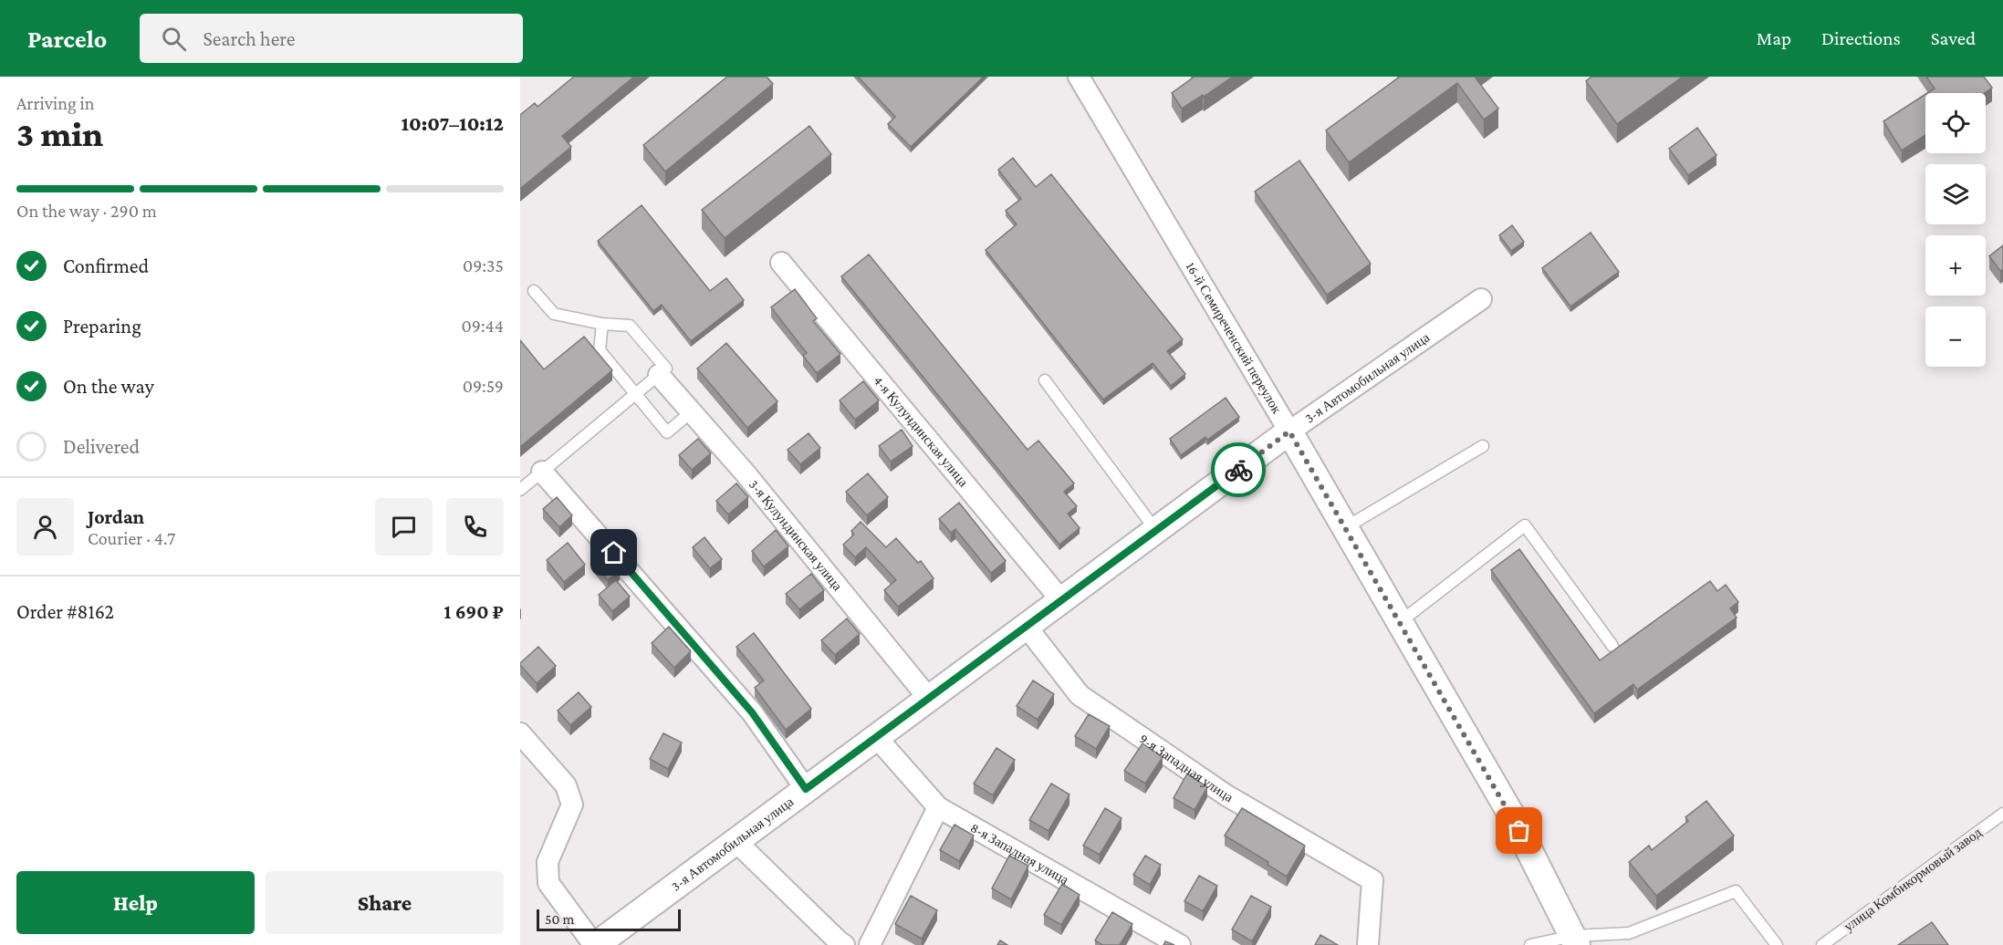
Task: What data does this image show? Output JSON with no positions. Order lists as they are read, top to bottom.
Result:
{
  "streets": {
    "street": [
      "16-й Семиреченский переулок",
      "3-я Автомобильная улица",
      "4-я Кулундинская улица",
      "3-я Кулундинская улица",
      "9-я Западная улица",
      "8-я Западная улица"
    ],
    "lane": ["улица Комбикормовый завод"]
  },
  "crossings": [
    ["16-й Семиреченский переулок", "3-я Автомобильная улица"],
    ["3-я Автомобильная улица", "4-я Кулундинская улица"],
    ["3-я Автомобильная улица", "3-я Кулундинская улица"],
    ["3-я Автомобильная улица", "9-я Западная улица"],
    ["3-я Автомобильная улица", "8-я Западная улица"]
  ],
  "scale_bar": "50 m",
  "page": {
    "header": "Parcelo",
    "search": "Search here",
    "nav": ["Map", "Directions", "Saved"],
    "heading": ["3 min", "Arriving in", "10:07–10:12"],
    "panel": [
      "Jordan",
      "Courier · 4.7",
      "Order #8162",
      "1 690 ₽"
    ],
    "map_buttons": ["+", "−"],
    "bar": "On the way · 290 m",
    "list": [
      ["Confirmed", "09:35"],
      ["Preparing", "09:44"],
      ["On the way", "09:59"],
      "Delivered"
    ],
    "buttons": ["Help", "Share"],
    "scale": "50 m"
  }
}
